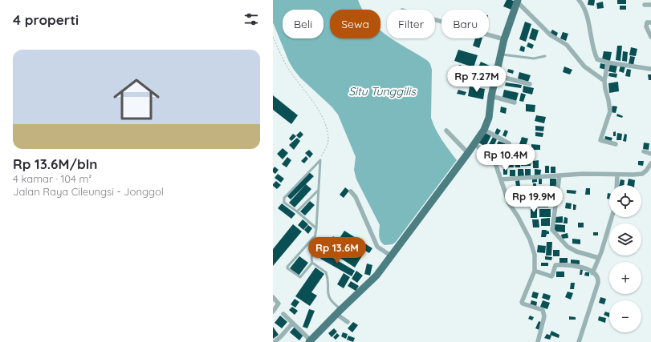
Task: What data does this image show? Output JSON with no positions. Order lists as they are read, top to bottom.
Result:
{
  "water": ["Situ Tunggilis"],
  "page": {
    "heading": "4 properti",
    "chip": [
      "Beli",
      "Sewa",
      "Filter",
      "Baru"
    ],
    "list": [
      {
        "name": "Rp 13.6M/bln",
        "note": "4 kamar · 104 m² · Jalan Raya Cileungsi - Jonggol"
      }
    ],
    "price": [
      "Rp 7.27M",
      "Rp 10.4M",
      "Rp 19.9M",
      "Rp 13.6M"
    ],
    "map_buttons": ["+", "−"]
  }
}
